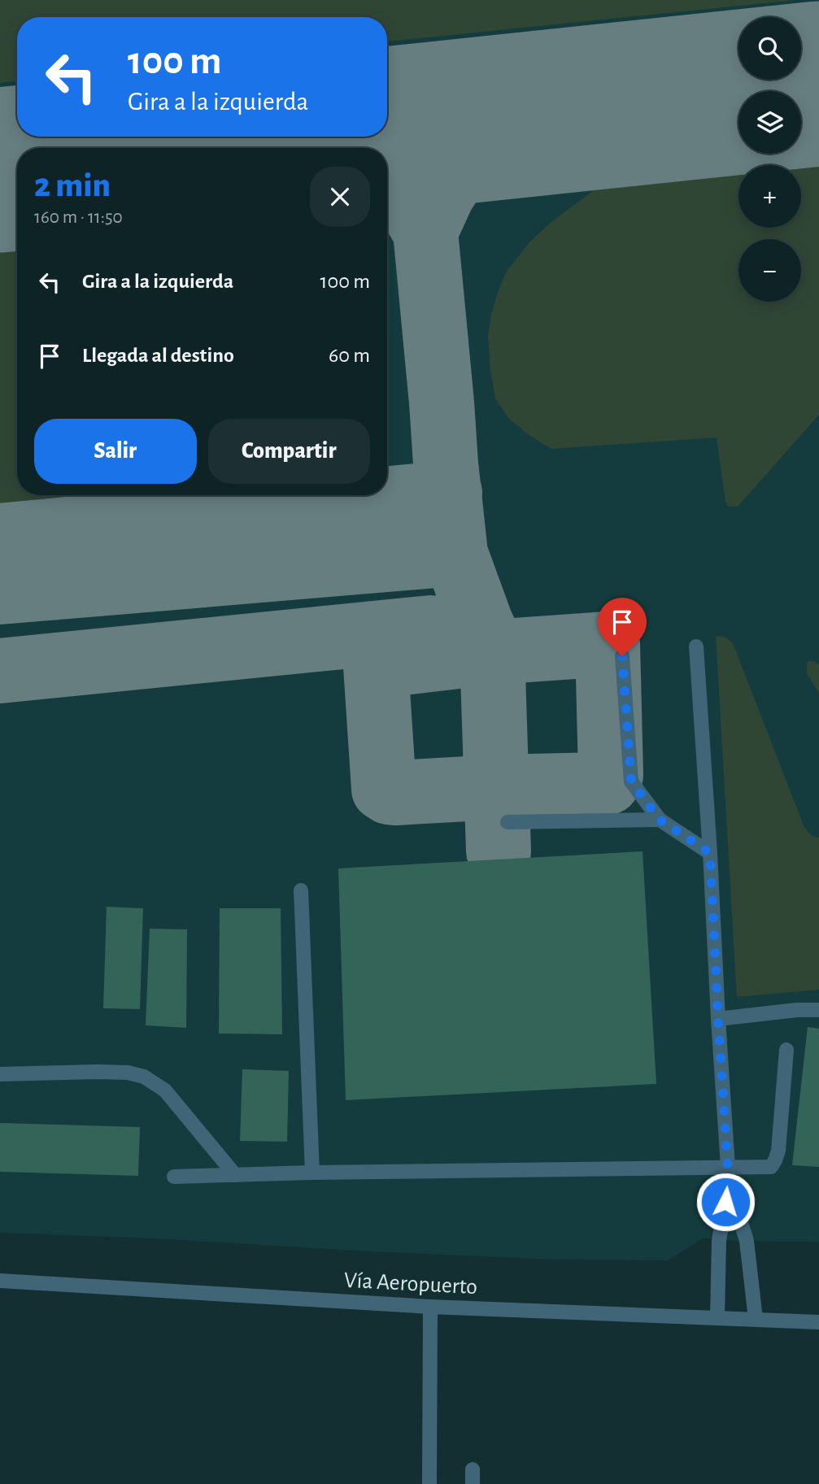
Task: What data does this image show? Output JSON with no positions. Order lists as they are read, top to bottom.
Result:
{
  "streets": {
    "street": ["Vía Aeropuerto"]
  },
  "page": {
    "map_buttons": ["+", "−"],
    "turn": ["100 m", "Gira a la izquierda"],
    "heading": ["2 min", "160 m · 11:50"],
    "list": [
      {
        "name": "Gira a la izquierda",
        "value": "100 m"
      },
      {
        "name": "Llegada al destino",
        "value": "60 m"
      }
    ],
    "buttons": ["Salir", "Compartir"]
  }
}
